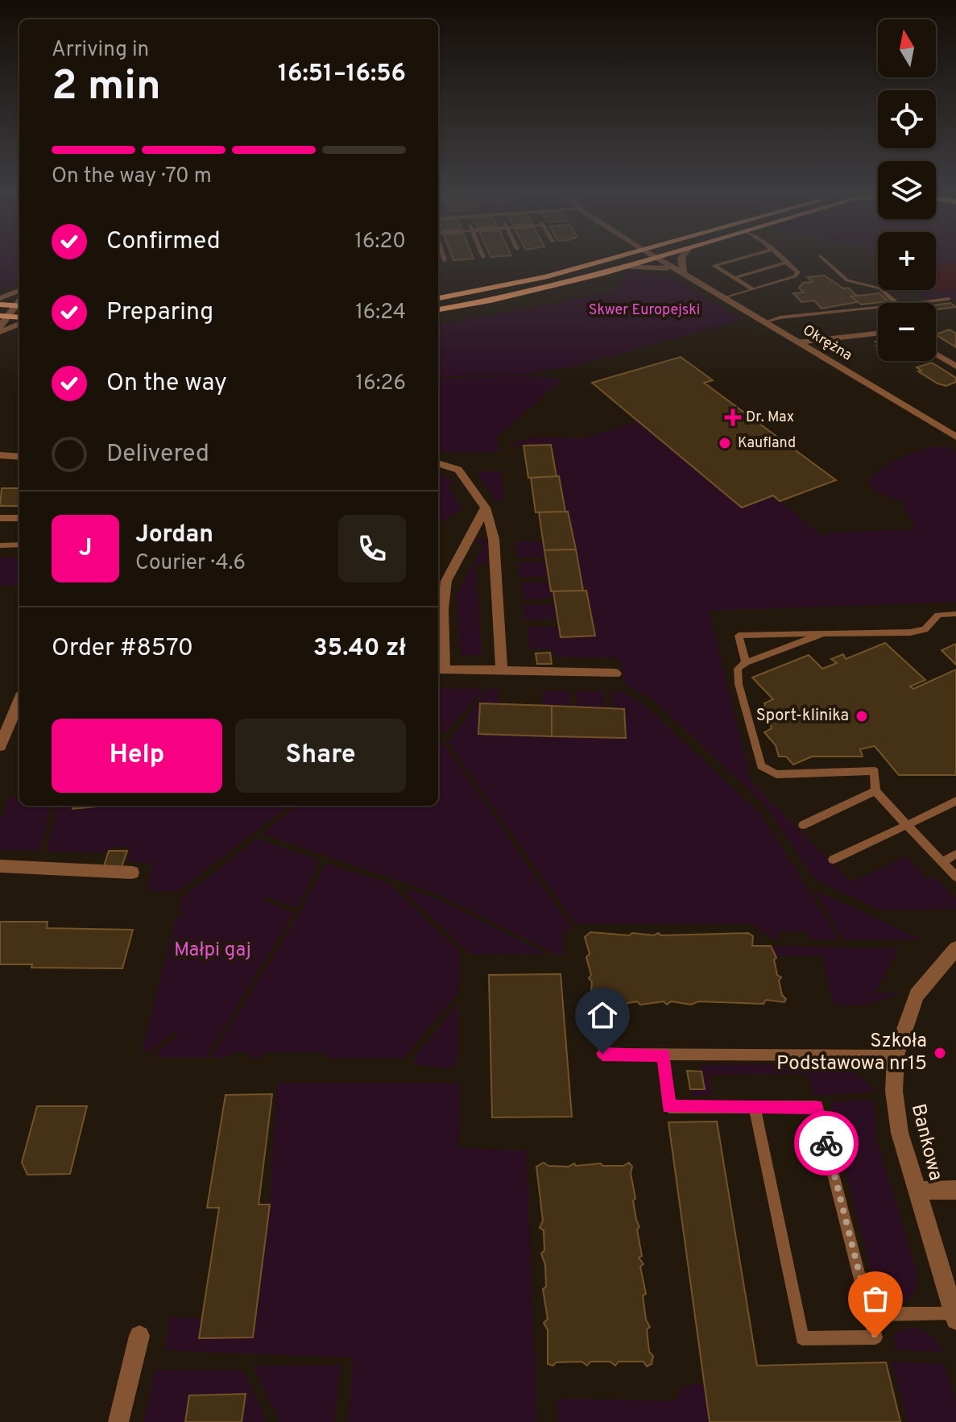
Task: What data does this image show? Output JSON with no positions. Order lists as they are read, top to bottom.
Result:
{
  "streets": {
    "street": ["Okrężna", "Bankowa"]
  },
  "parks": ["Skwer Europejski", "Małpi gaj"],
  "places": {
    "health": ["Dr. Max"],
    "other": ["Kaufland", "Sport-klinika", "Szkoła Podstawowa nr15"]
  },
  "north": "top",
  "page": {
    "map_buttons": ["+", "−"],
    "heading": ["2 min", "Arriving in", "16:51–16:56"],
    "panel": [
      "Jordan",
      "Courier · 4.6",
      "Order #8570",
      "35.40 zł"
    ],
    "bar": "On the way · 70 m",
    "list": [
      ["Confirmed", "16:20"],
      ["Preparing", "16:24"],
      ["On the way", "16:26"],
      "Delivered"
    ],
    "round": "J",
    "buttons": ["Help", "Share"]
  }
}
